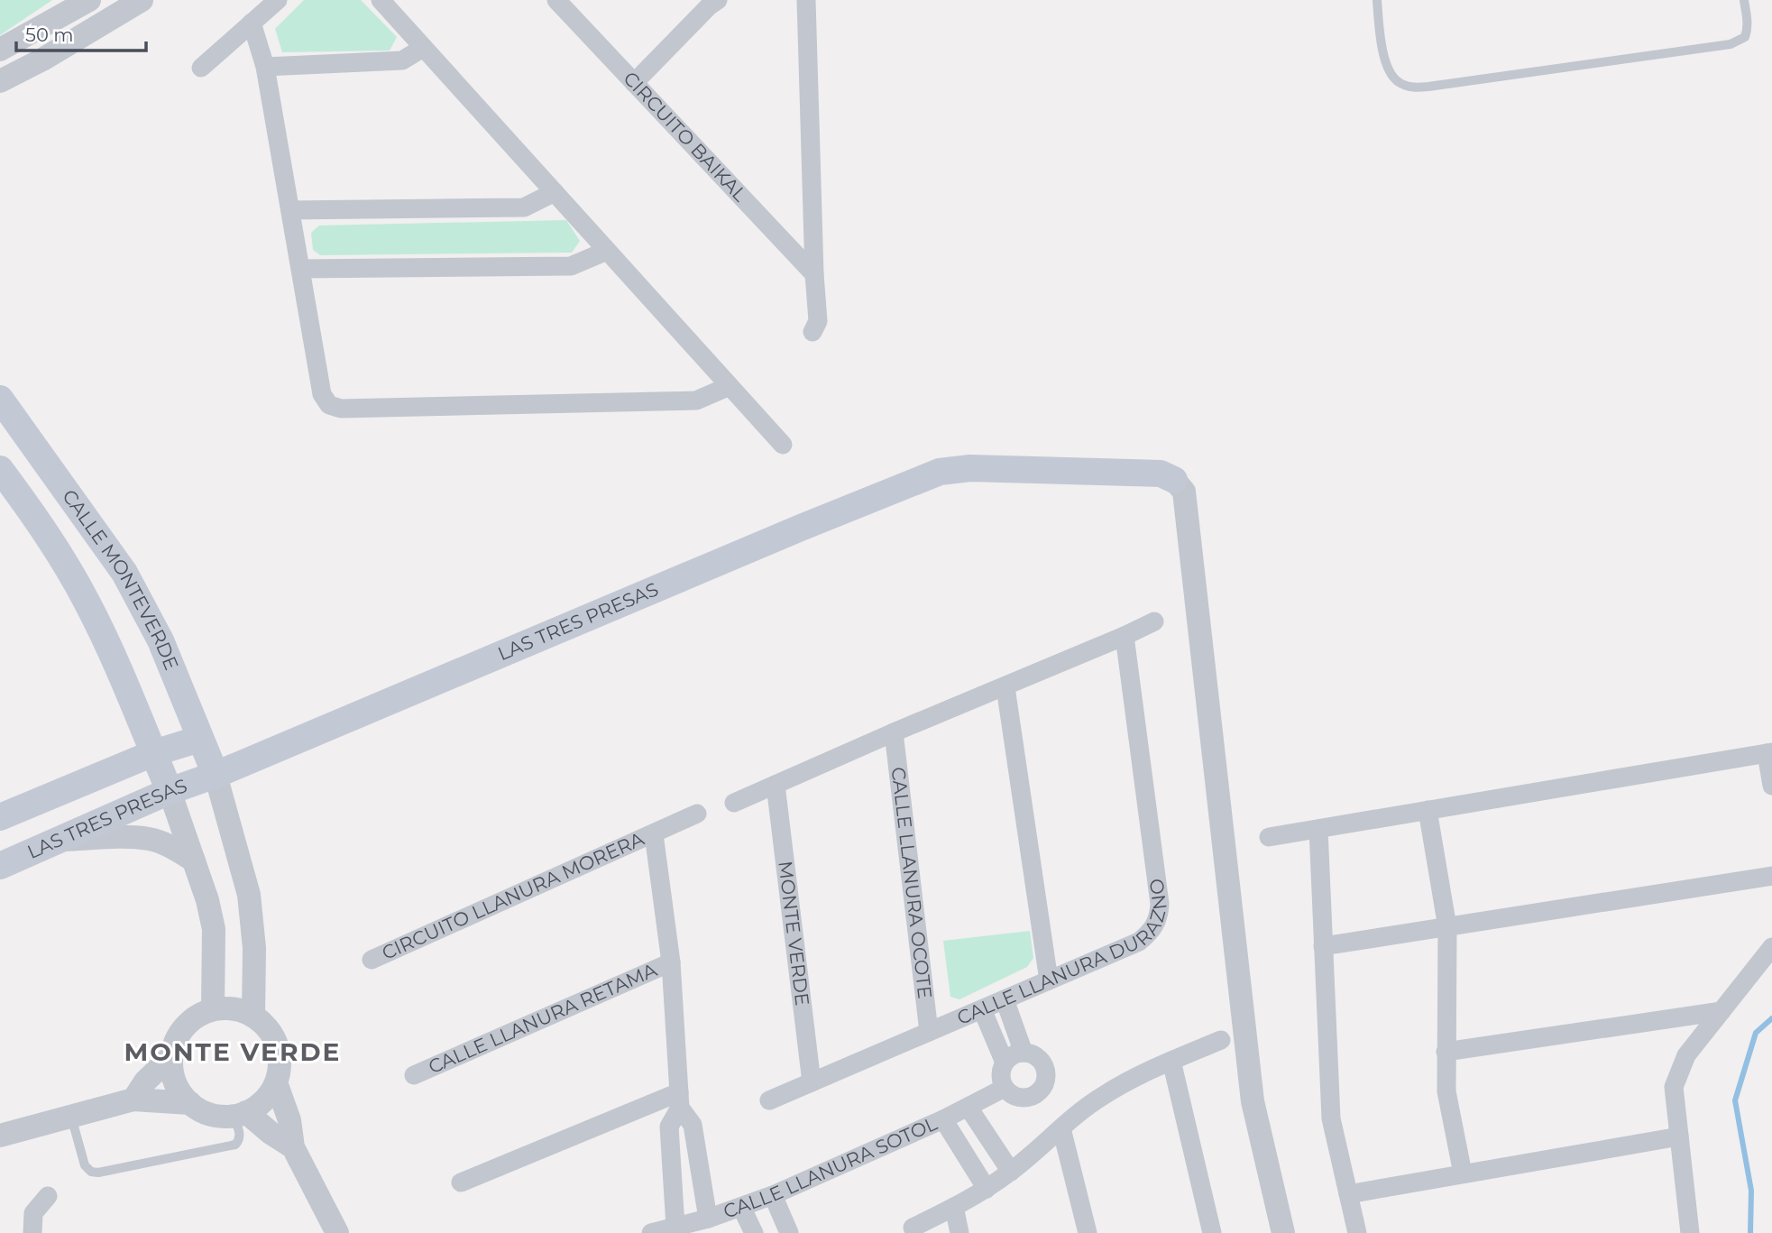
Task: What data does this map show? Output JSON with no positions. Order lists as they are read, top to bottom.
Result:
{
  "streets": {
    "main road": ["CALLE MONTEVERDE", "LAS TRES PRESAS"],
    "street": [
      "CIRCUITO BAIKAL",
      "CALLE LLANURA OCOTE",
      "CIRCUITO LLANURA MORERA",
      "MONTE VERDE",
      "CALLE LLANURA DURAZNO",
      "CALLE LLANURA RETAMA",
      "CALLE LLANURA SOTOL"
    ]
  },
  "crossings": [
    ["CALLE MONTEVERDE", "LAS TRES PRESAS"],
    ["CALLE LLANURA OCOTE", "CALLE LLANURA DURAZNO"],
    ["CIRCUITO LLANURA MORERA", "CALLE LLANURA RETAMA"],
    ["CIRCUITO LLANURA MORERA", "CALLE LLANURA SOTOL"],
    ["MONTE VERDE", "CALLE LLANURA DURAZNO"]
  ],
  "districts": ["MONTE VERDE"],
  "scale_bar": "50 m"
}
